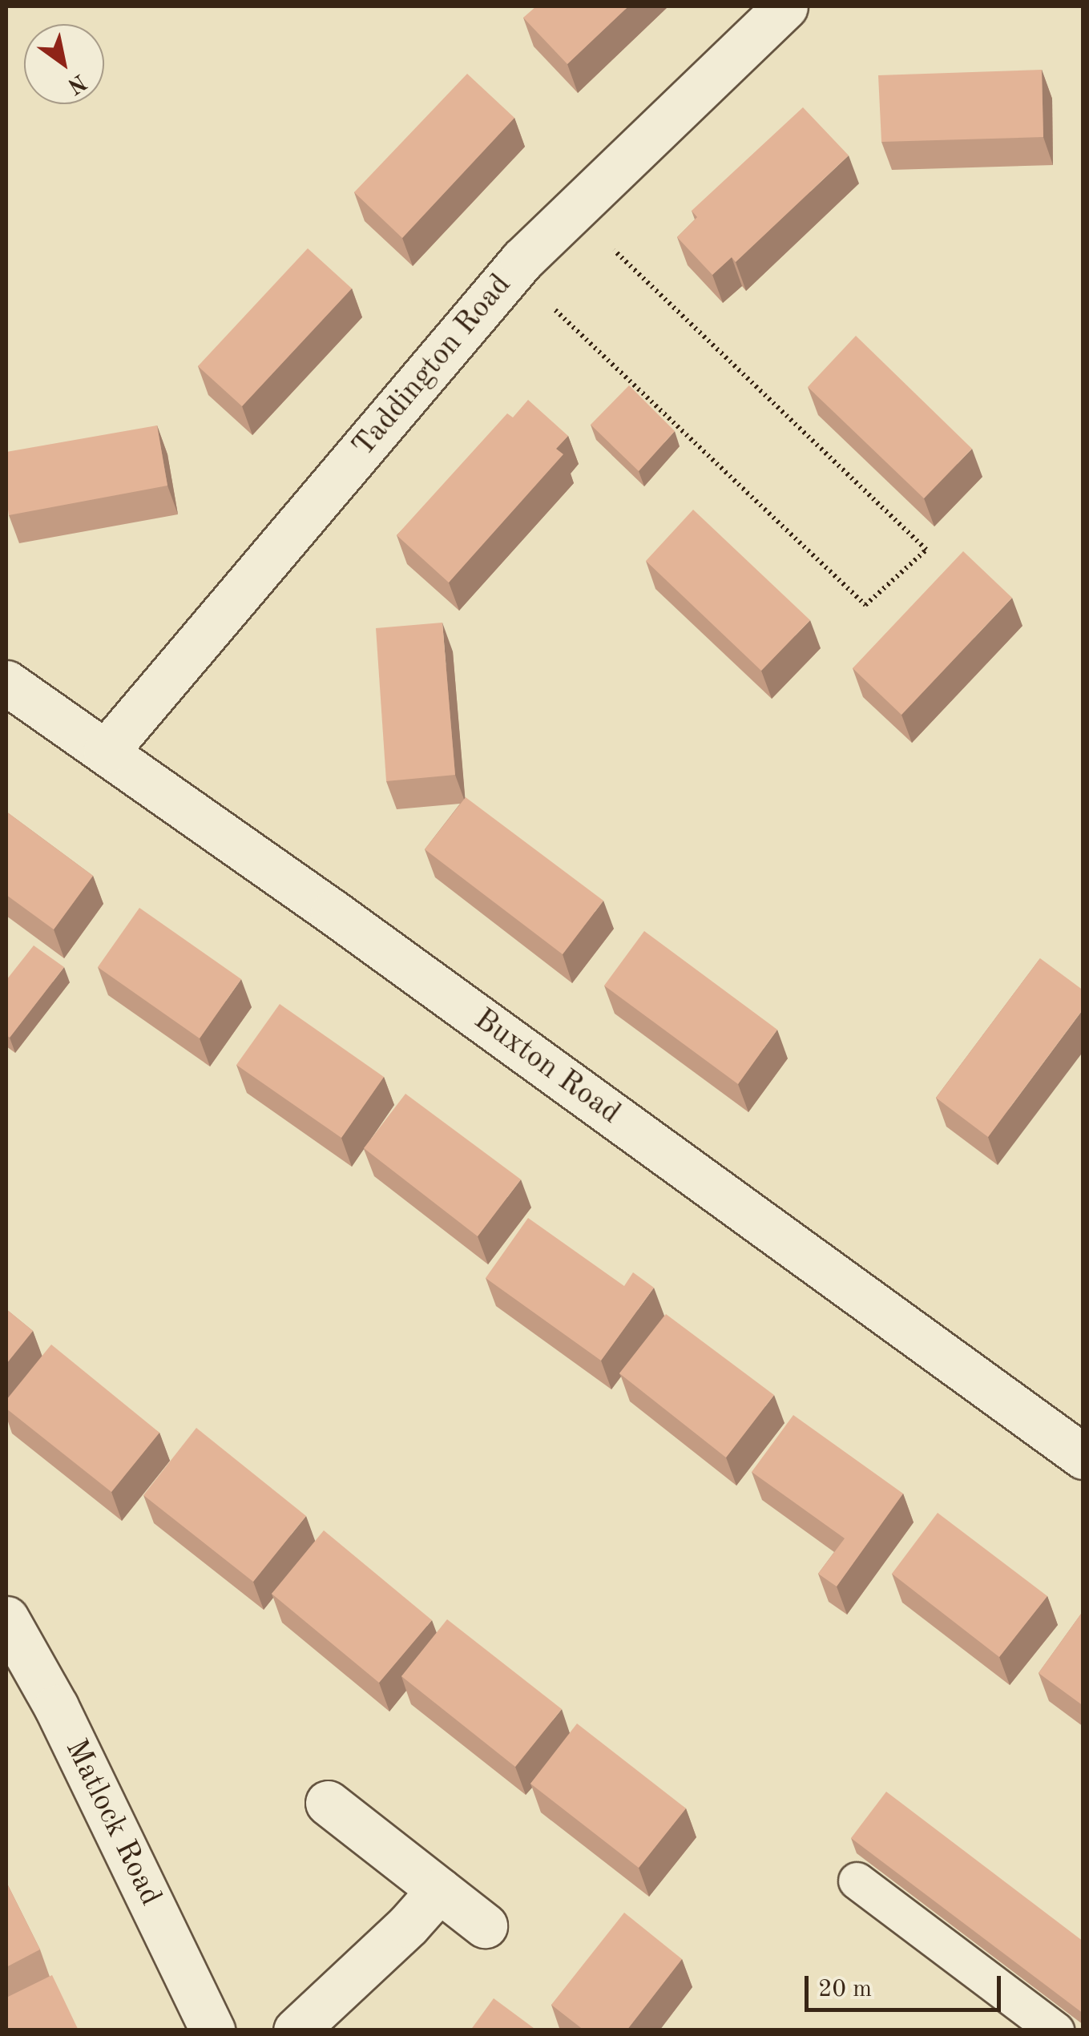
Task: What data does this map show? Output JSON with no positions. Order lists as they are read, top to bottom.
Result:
{
  "streets": {
    "street": ["Taddington Road", "Buxton Road", "Matlock Road"]
  },
  "crossings": [
    ["Taddington Road", "Buxton Road"]
  ],
  "scale_bar": "20 m",
  "north": "bottom right"
}
